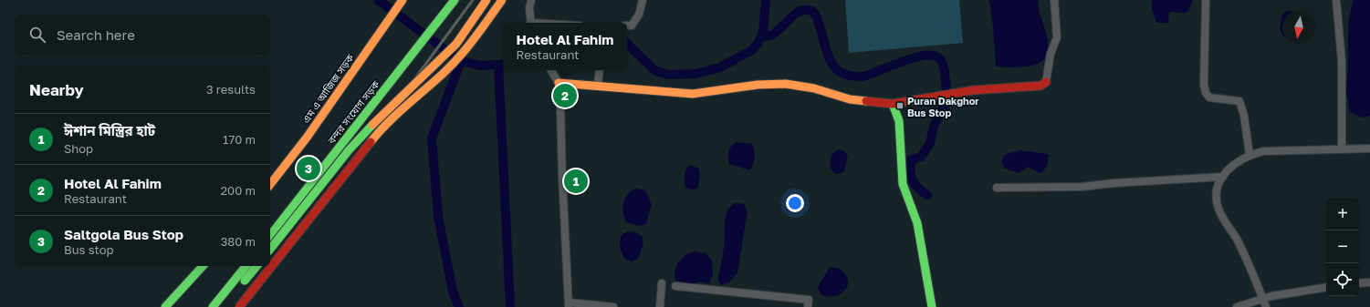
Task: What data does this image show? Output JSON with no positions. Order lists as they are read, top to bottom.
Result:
{
  "streets": {
    "main road": ["এম এ আজিজ সড়ক", "বন্দর সংযোগ সড়ক"]
  },
  "places": {
    "transit": ["Puran Dakghor Bus Stop"]
  },
  "north": "bottom",
  "page": {
    "search": "Search here",
    "popup": ["Hotel Al Fahim", "Restaurant"],
    "heading": ["Nearby", "3 results"],
    "pins": ["2", "3", "1"],
    "list": [
      {
        "mark": "1",
        "name": "ঈশান মিস্ত্রির হাট",
        "note": "Shop",
        "value": "170 m"
      },
      {
        "mark": "2",
        "name": "Hotel Al Fahim",
        "note": "Restaurant",
        "value": "200 m"
      },
      {
        "mark": "3",
        "name": "Saltgola Bus Stop",
        "note": "Bus stop",
        "value": "380 m"
      }
    ],
    "map_buttons": ["+", "−"]
  }
}
